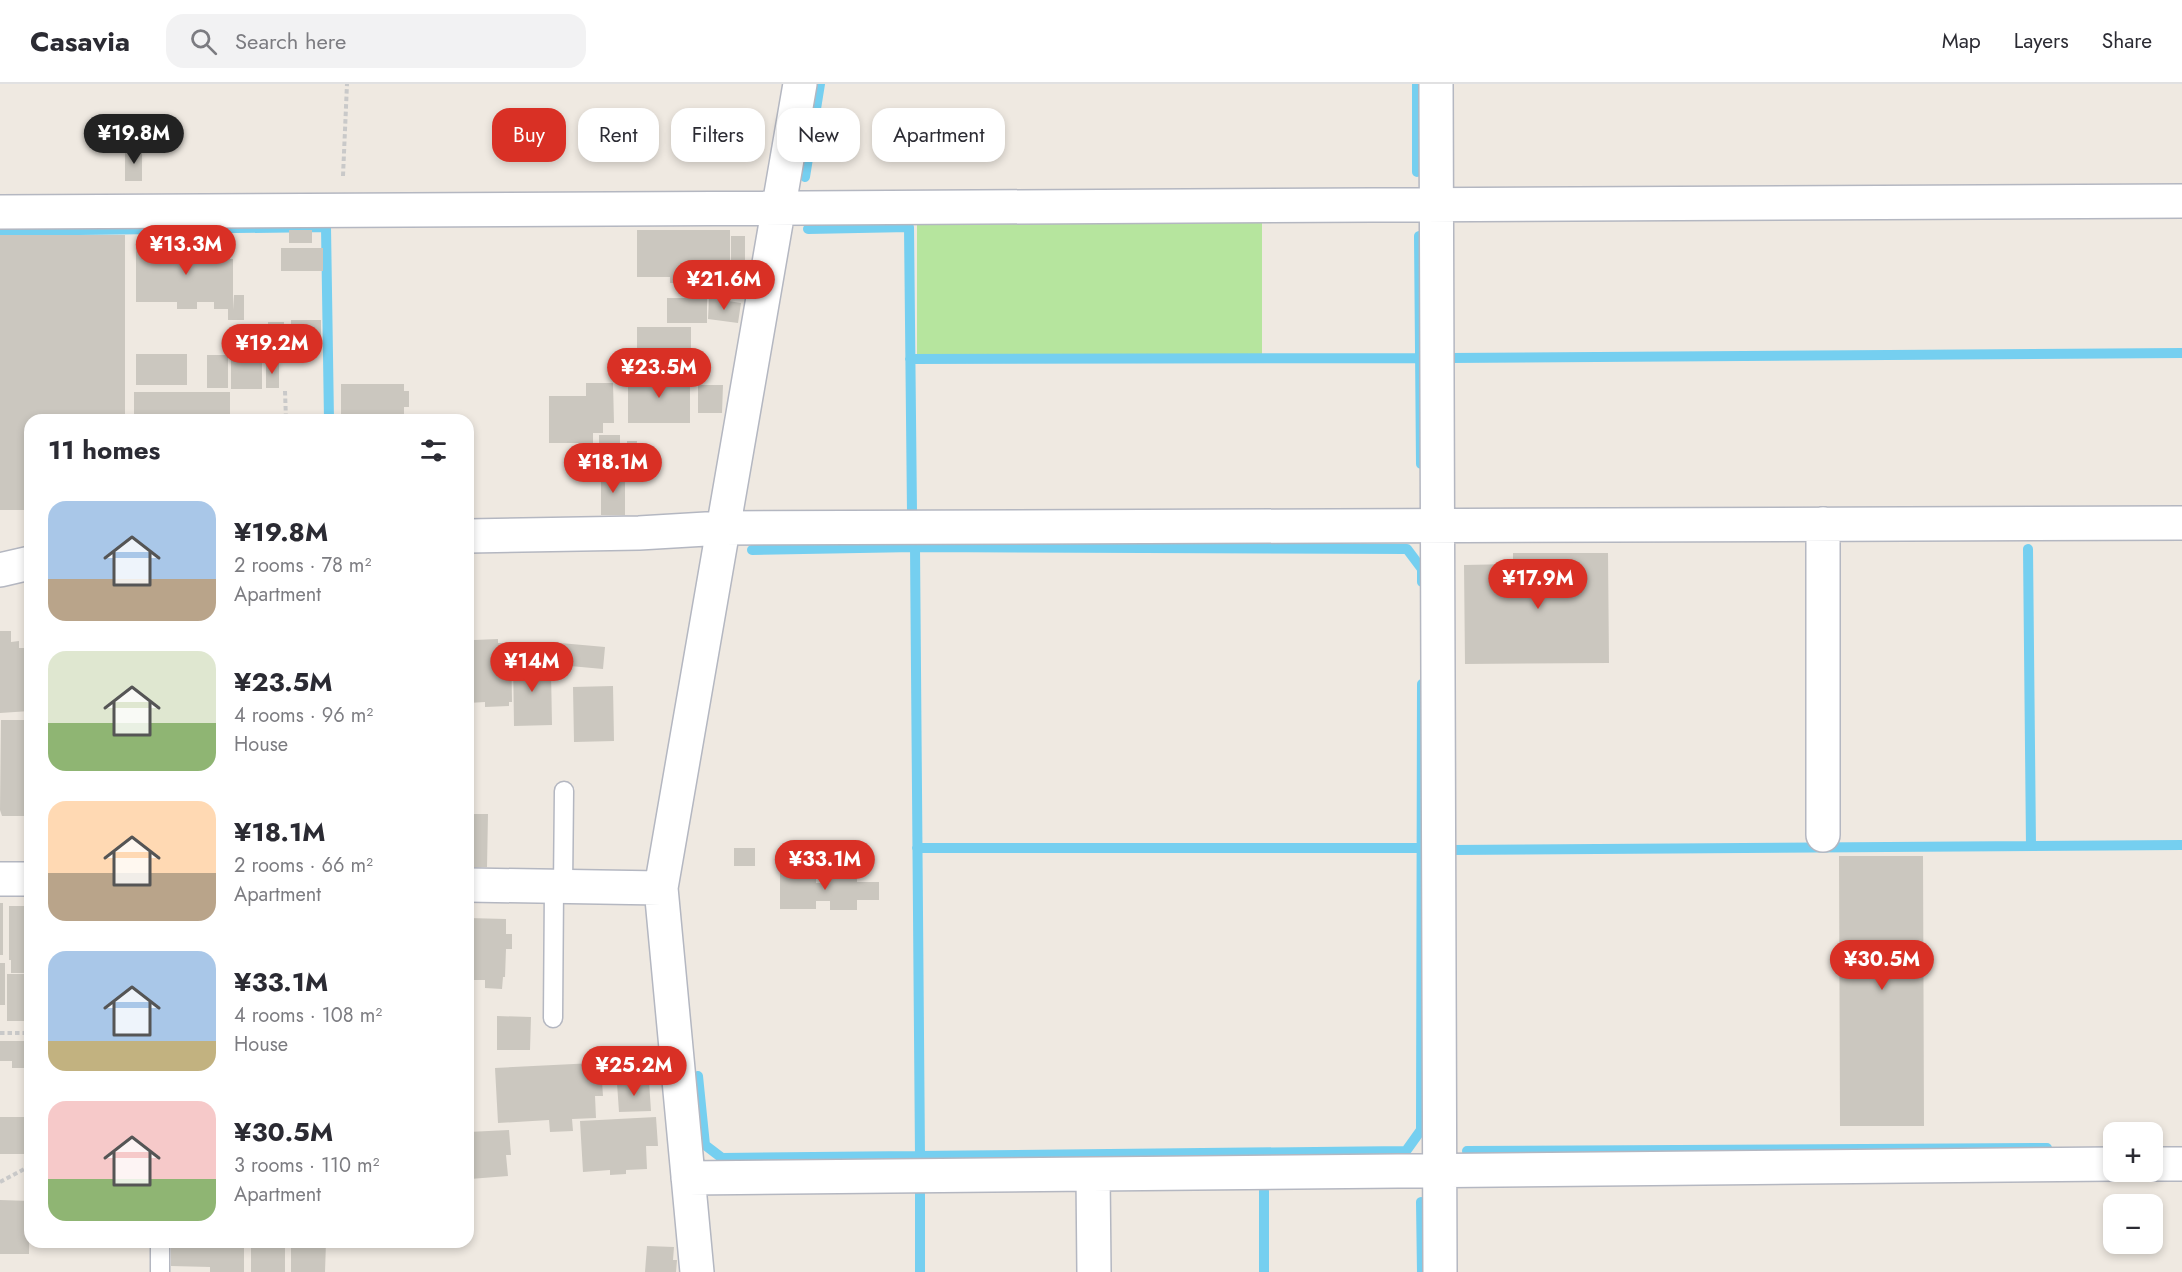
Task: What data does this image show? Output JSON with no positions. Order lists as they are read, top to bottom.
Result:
{
  "page": {
    "header": "Casavia",
    "search": "Search here",
    "nav": ["Map", "Layers", "Share"],
    "chip": [
      "Buy",
      "Rent",
      "Filters",
      "New",
      "Apartment"
    ],
    "price": [
      "¥19.8M",
      "¥13.3M",
      "¥21.6M",
      "¥19.2M",
      "¥23.5M",
      "¥18.1M",
      "¥17.9M",
      "¥14M",
      "¥33.1M",
      "¥30.5M",
      "¥25.2M"
    ],
    "heading": "11 homes",
    "list": [
      {
        "name": "¥19.8M",
        "note": "2 rooms · 78 m² · Apartment"
      },
      {
        "name": "¥23.5M",
        "note": "4 rooms · 96 m² · House"
      },
      {
        "name": "¥18.1M",
        "note": "2 rooms · 66 m² · Apartment"
      },
      {
        "name": "¥33.1M",
        "note": "4 rooms · 108 m² · House"
      },
      {
        "name": "¥30.5M",
        "note": "3 rooms · 110 m² · Apartment"
      }
    ],
    "map_buttons": ["+", "−"]
  }
}
